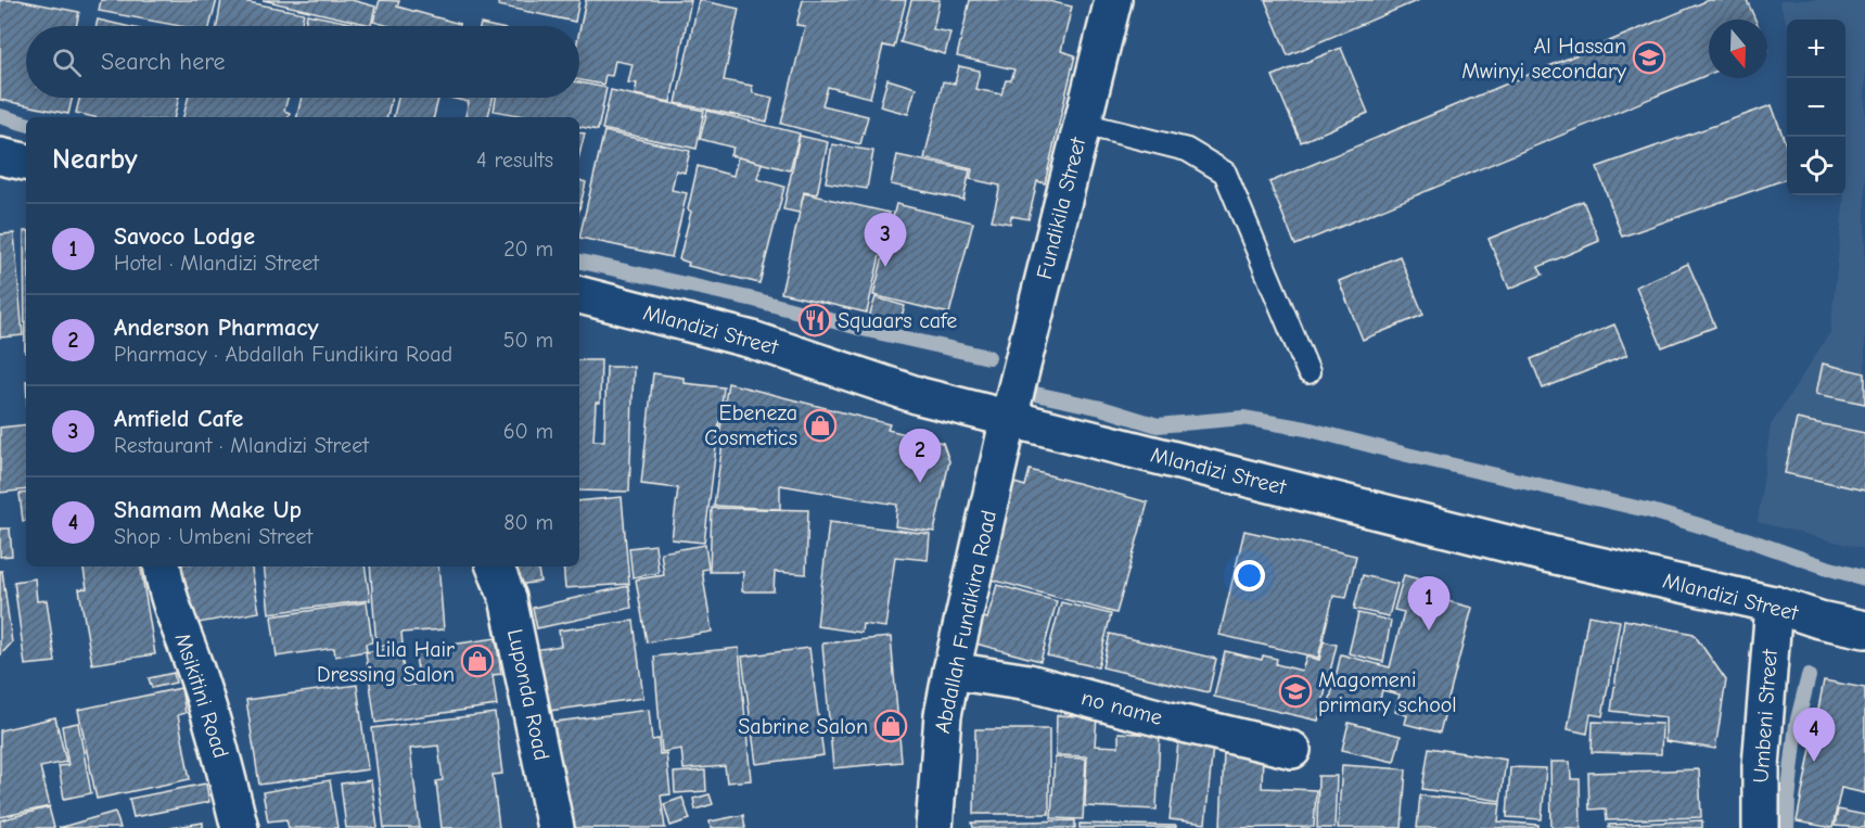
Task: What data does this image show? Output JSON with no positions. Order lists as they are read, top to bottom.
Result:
{
  "streets": {
    "street": [
      "Fundikila Street",
      "Mlandizi Street",
      "Abdallah Fundikira Road",
      "Luponda Road",
      "Msikitini Road",
      "no name",
      "Umbeni Street"
    ]
  },
  "crossings": [
    ["Fundikila Street", "Mlandizi Street"],
    ["Fundikila Street", "Abdallah Fundikira Road"],
    ["Mlandizi Street", "Abdallah Fundikira Road"],
    ["Mlandizi Street", "Umbeni Street"],
    ["Abdallah Fundikira Road", "no name"]
  ],
  "places": {
    "school or university": ["Al Hassan Mwinyi secondary", "Magomeni primary school"],
    "restaurant": ["Squaars cafe"],
    "shop": ["Ebeneza Cosmetics", "Lila Hair Dressing Salon", "Sabrine Salon"]
  },
  "north": "bottom",
  "page": {
    "map_buttons": ["+", "−"],
    "search": "Search here",
    "heading": ["Nearby", "4 results"],
    "list": [
      {
        "mark": "1",
        "name": "Savoco Lodge",
        "note": "Hotel · Mlandizi Street",
        "value": "20 m"
      },
      {
        "mark": "2",
        "name": "Anderson Pharmacy",
        "note": "Pharmacy · Abdallah Fundikira Road",
        "value": "50 m"
      },
      {
        "mark": "3",
        "name": "Amfield Cafe",
        "note": "Restaurant · Mlandizi Street",
        "value": "60 m"
      },
      {
        "mark": "4",
        "name": "Shamam Make Up",
        "note": "Shop · Umbeni Street",
        "value": "80 m"
      }
    ],
    "pins": [
      "3",
      "2",
      "1",
      "4"
    ]
  }
}
